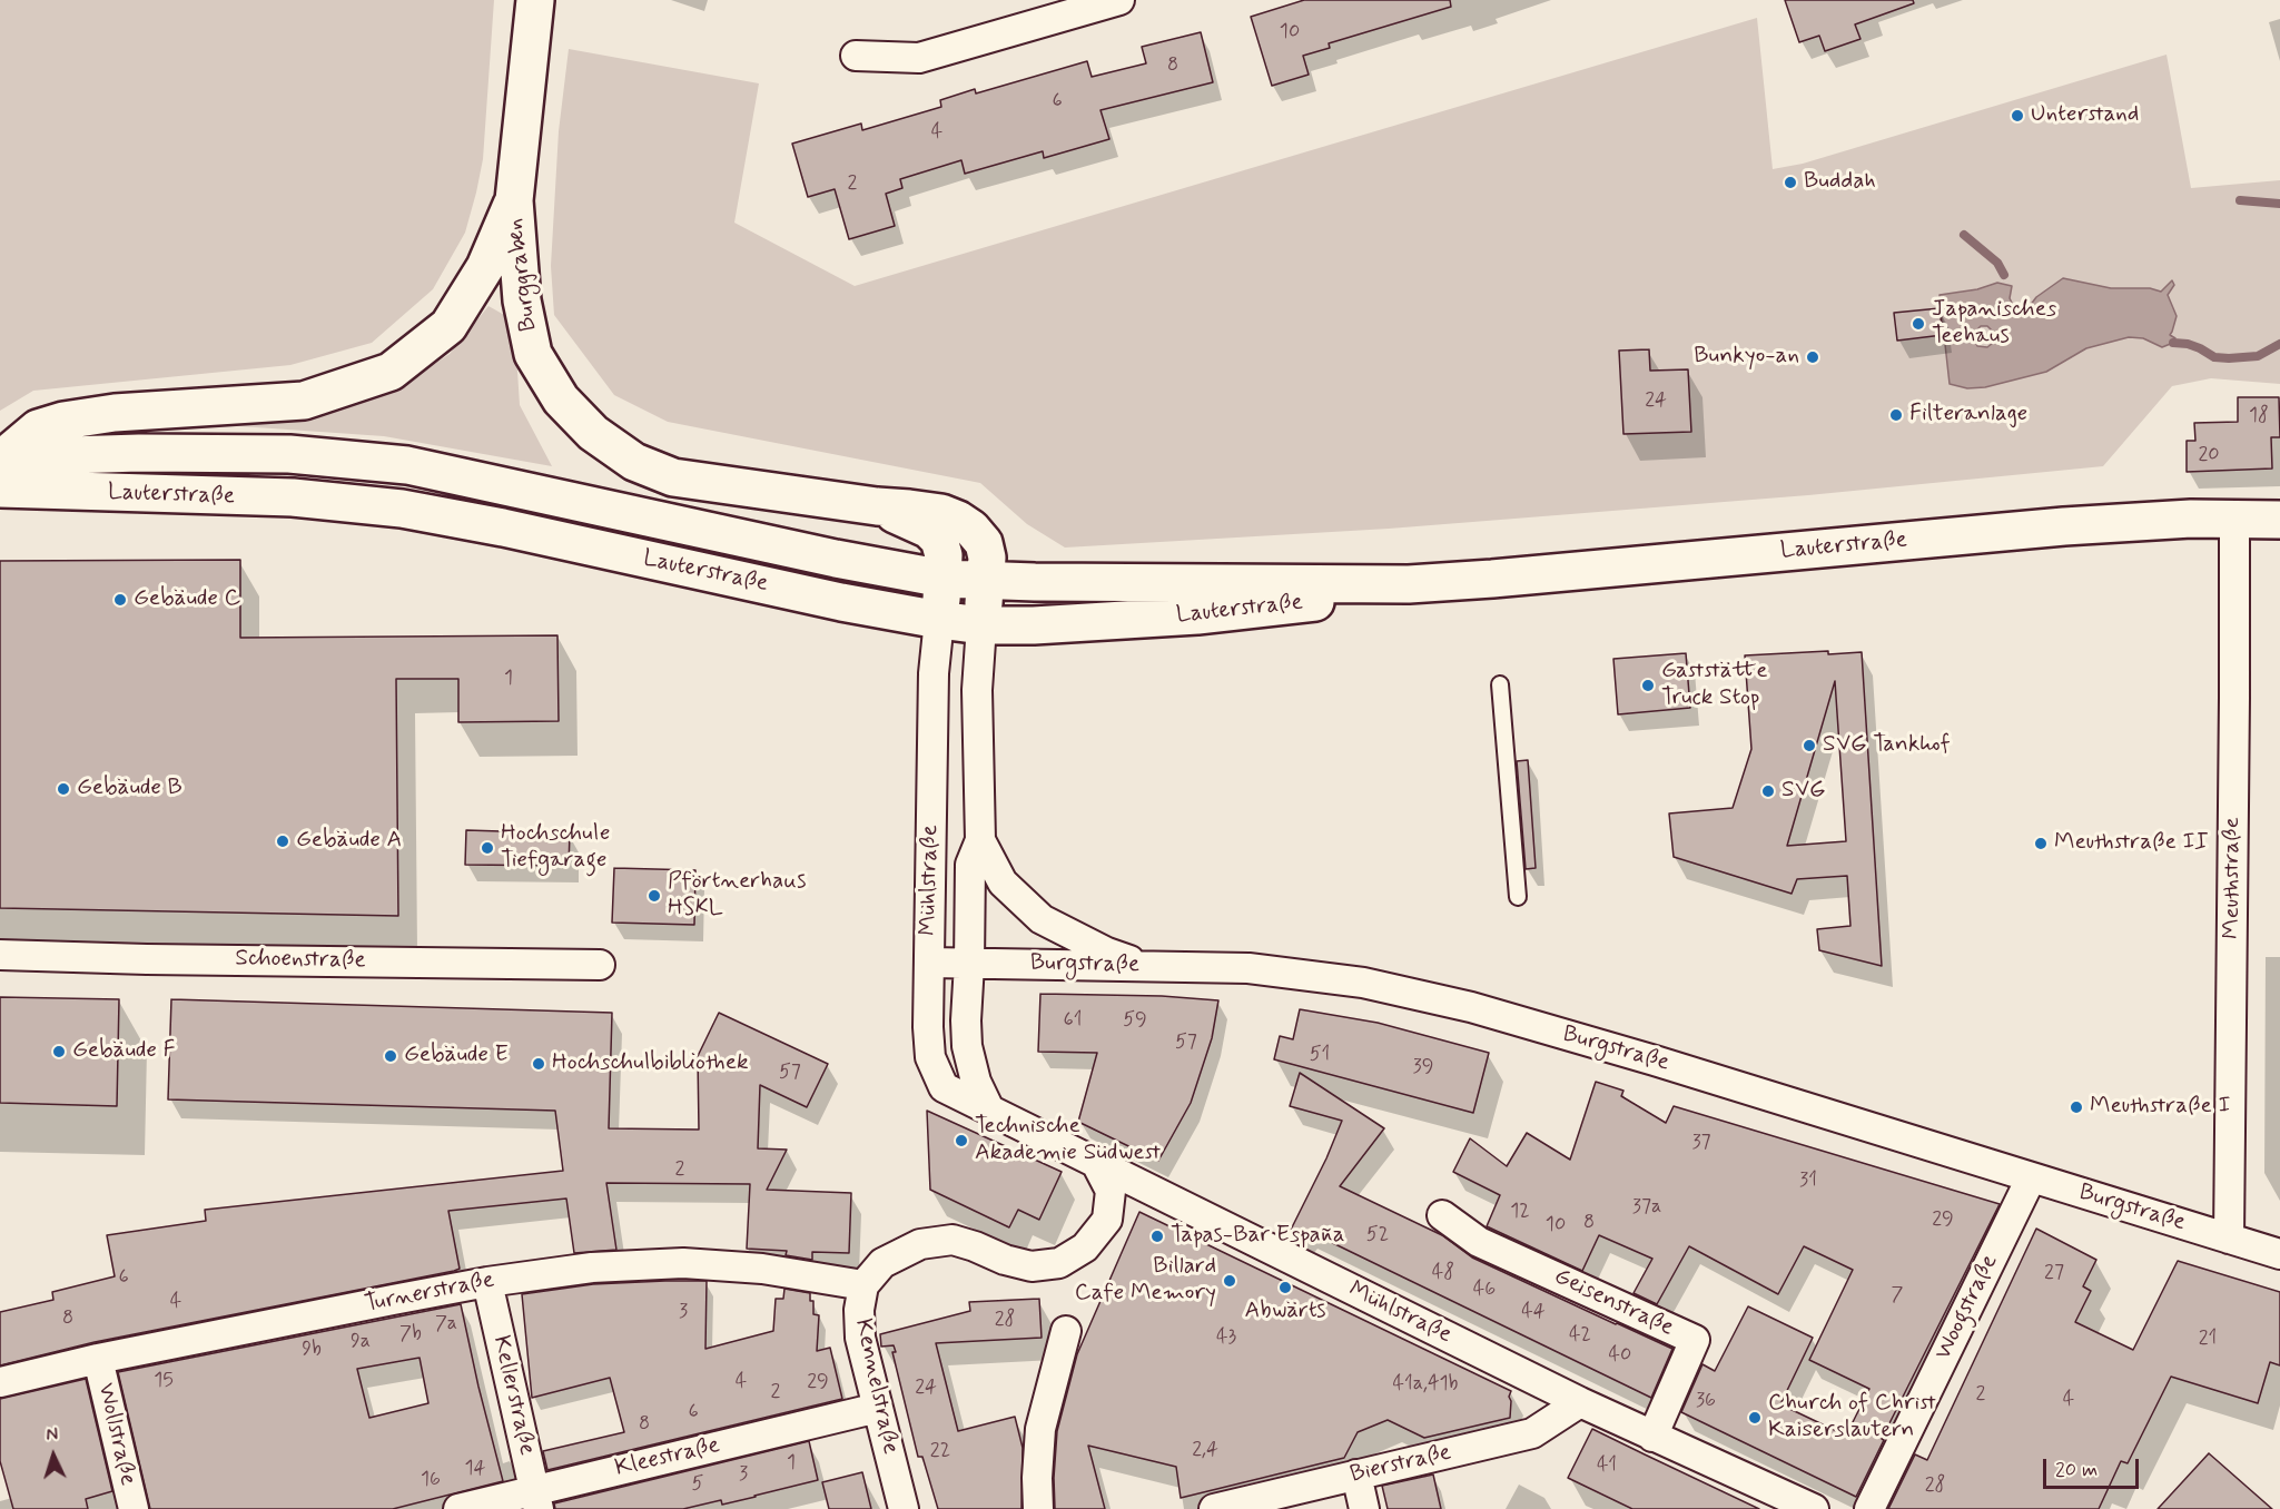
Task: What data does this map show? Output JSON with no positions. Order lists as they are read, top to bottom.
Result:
{
  "streets": {
    "main road": ["Burggraben", "Lauterstraße"],
    "street": [
      "Meuthstraße",
      "Mühlstraße",
      "Schoenstraße",
      "Burgstraße",
      "Turnerstraße",
      "Geisenstraße",
      "Woogstraße",
      "Kennelstraße",
      "Kellerstraße",
      "Wollstraße",
      "Kleestraße",
      "Bierstraße"
    ]
  },
  "crossings": [
    ["Burggraben", "Lauterstraße"],
    ["Burggraben", "Mühlstraße"],
    ["Lauterstraße", "Meuthstraße"],
    ["Lauterstraße", "Mühlstraße"],
    ["Meuthstraße", "Burgstraße"],
    ["Mühlstraße", "Burgstraße"],
    ["Mühlstraße", "Geisenstraße"],
    ["Mühlstraße", "Kennelstraße"],
    ["Mühlstraße", "Bierstraße"],
    ["Burgstraße", "Woogstraße"],
    ["Turnerstraße", "Kennelstraße"],
    ["Turnerstraße", "Kellerstraße"],
    ["Turnerstraße", "Wollstraße"],
    ["Kennelstraße", "Kleestraße"],
    ["Kellerstraße", "Kleestraße"]
  ],
  "places": [
    "Unterstand",
    "Buddah",
    "Japanisches Teehaus",
    "Bunkyo-an",
    "Filteranlage",
    "Gebäude C",
    "Gaststätte Truck Stop",
    "SVG Tankhof",
    "Gebäude B",
    "SVG",
    "Gebäude A",
    "Meuthstraße II",
    "Hochschule Tiefgarage",
    "Pförtnerhaus HSKL",
    "Gebäude F",
    "Gebäude E",
    "Hochschulbibliothek",
    "Meuthstraße I",
    "Technische Akademie Südwest",
    "Tapas-Bar España",
    "Billard Cafe Memory",
    "Abwärts",
    "Church of Christ Kaiserslautern"
  ],
  "house_numbers": [
    "10",
    "8",
    "6",
    "4",
    "2",
    "24",
    "18",
    "20",
    "1",
    "61",
    "59",
    "57",
    "51",
    "39",
    "57",
    "37",
    "2",
    "31",
    "37a",
    "12",
    "29",
    "8",
    "10",
    "52",
    "48",
    "27",
    "6",
    "46",
    "7",
    "4",
    "3",
    "44",
    "8",
    "28",
    "7a",
    "7b",
    "42",
    "43",
    "21",
    "9a",
    "9b",
    "40",
    "15",
    "4",
    "29",
    "41a,41b",
    "24",
    "2",
    "2",
    "4",
    "36",
    "6",
    "8",
    "2,4",
    "22",
    "1",
    "41",
    "14",
    "3",
    "16",
    "5",
    "28"
  ],
  "scale_bar": "20 m",
  "north": "top"
}
